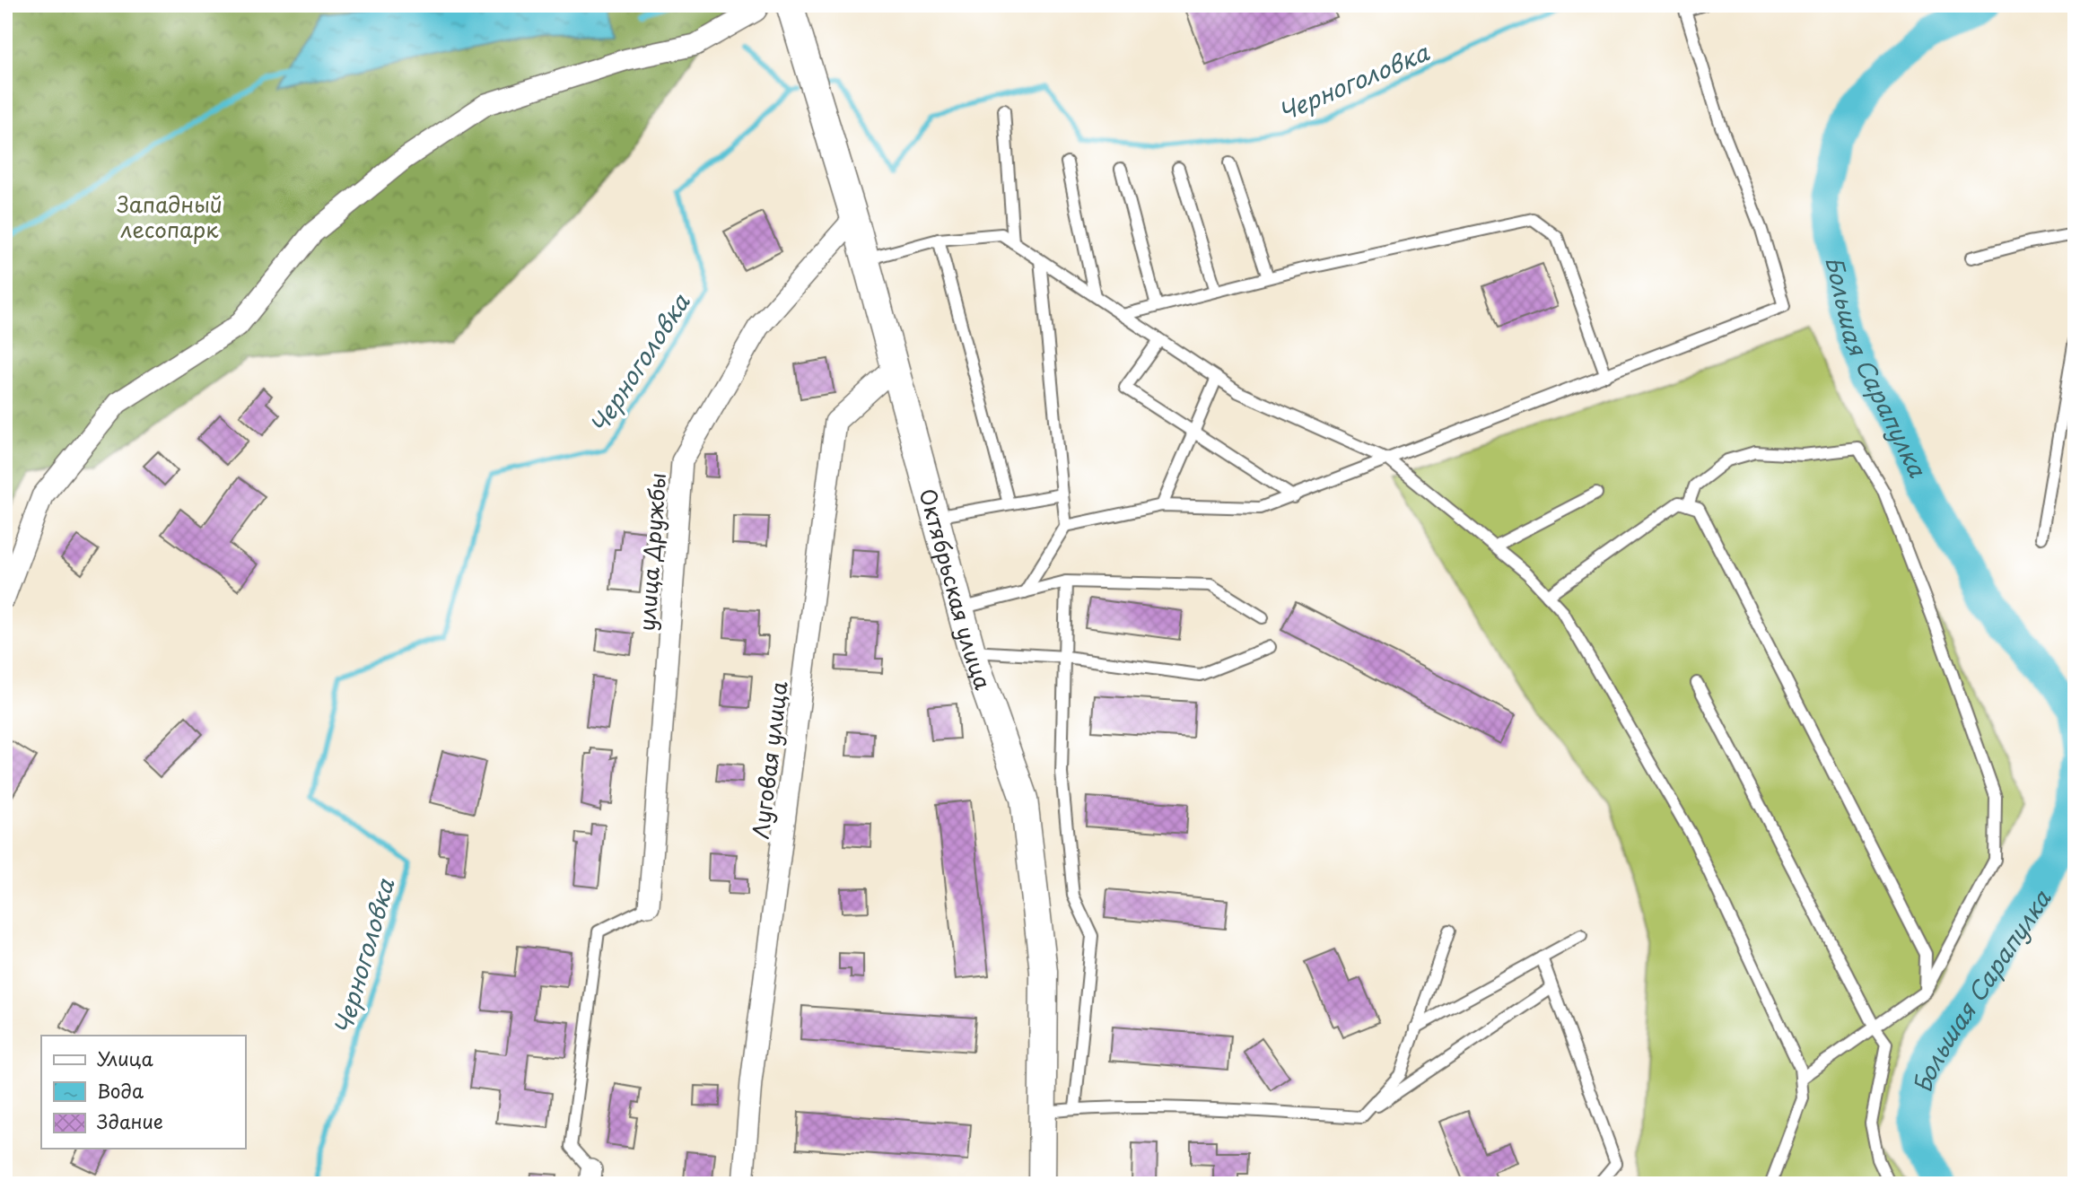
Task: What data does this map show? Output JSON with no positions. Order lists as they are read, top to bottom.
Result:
{
  "streets": {
    "street": ["улица Дружбы", "Октябрьская улица", "Луговая улица"]
  },
  "crossings": [
    ["улица Дружбы", "Октябрьская улица"],
    ["Октябрьская улица", "Луговая улица"]
  ],
  "water": ["Черноголовка", "Большая Сарапулка"],
  "parks": ["Западный лесопарк"],
  "legend": ["Улица", "Вода", "Здание"]
}
